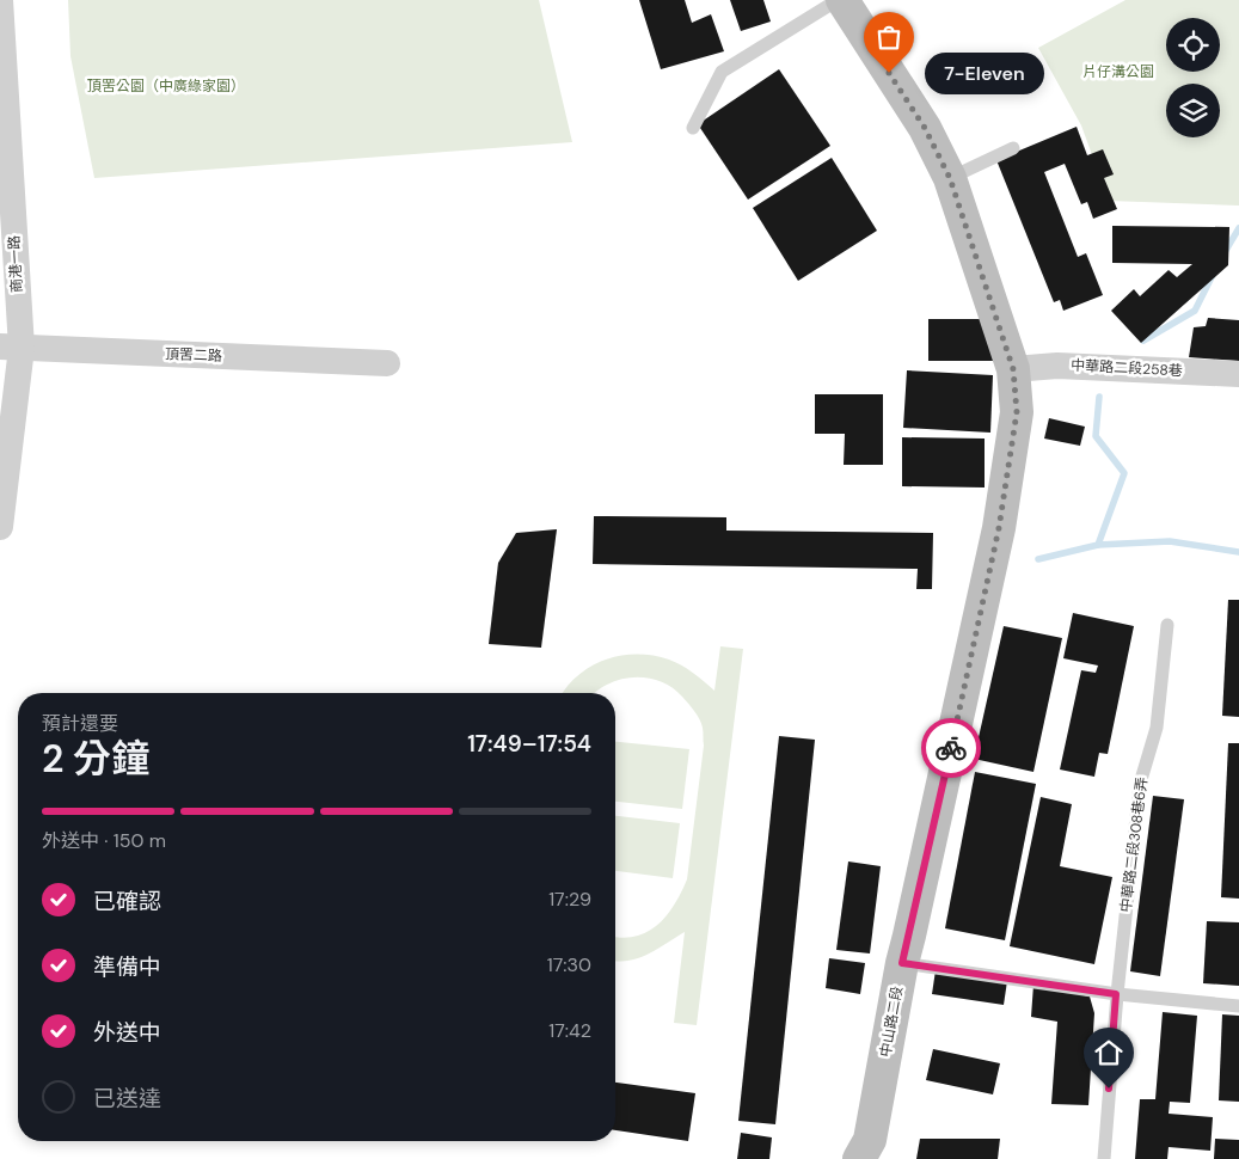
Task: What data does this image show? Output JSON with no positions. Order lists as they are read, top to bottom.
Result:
{
  "streets": {
    "main road": ["中山路二段"],
    "street": ["商港一路", "頂罟二路", "中華路二段258巷"],
    "lane": ["中華路二段308巷6弄"]
  },
  "crossings": [
    ["商港一路", "頂罟二路"],
    ["中華路二段258巷", "中山路二段"]
  ],
  "parks": ["片仔溝公園", "頂罟公園（中廣綠家園）"],
  "places": ["7-Eleven"],
  "page": {
    "bubble": "7-Eleven",
    "heading": ["2 分鐘", "預計還要", "17:49–17:54"],
    "bar": "外送中 · 150 m",
    "list": [
      ["已確認", "17:29"],
      ["準備中", "17:30"],
      ["外送中", "17:42"],
      "已送達"
    ]
  }
}
